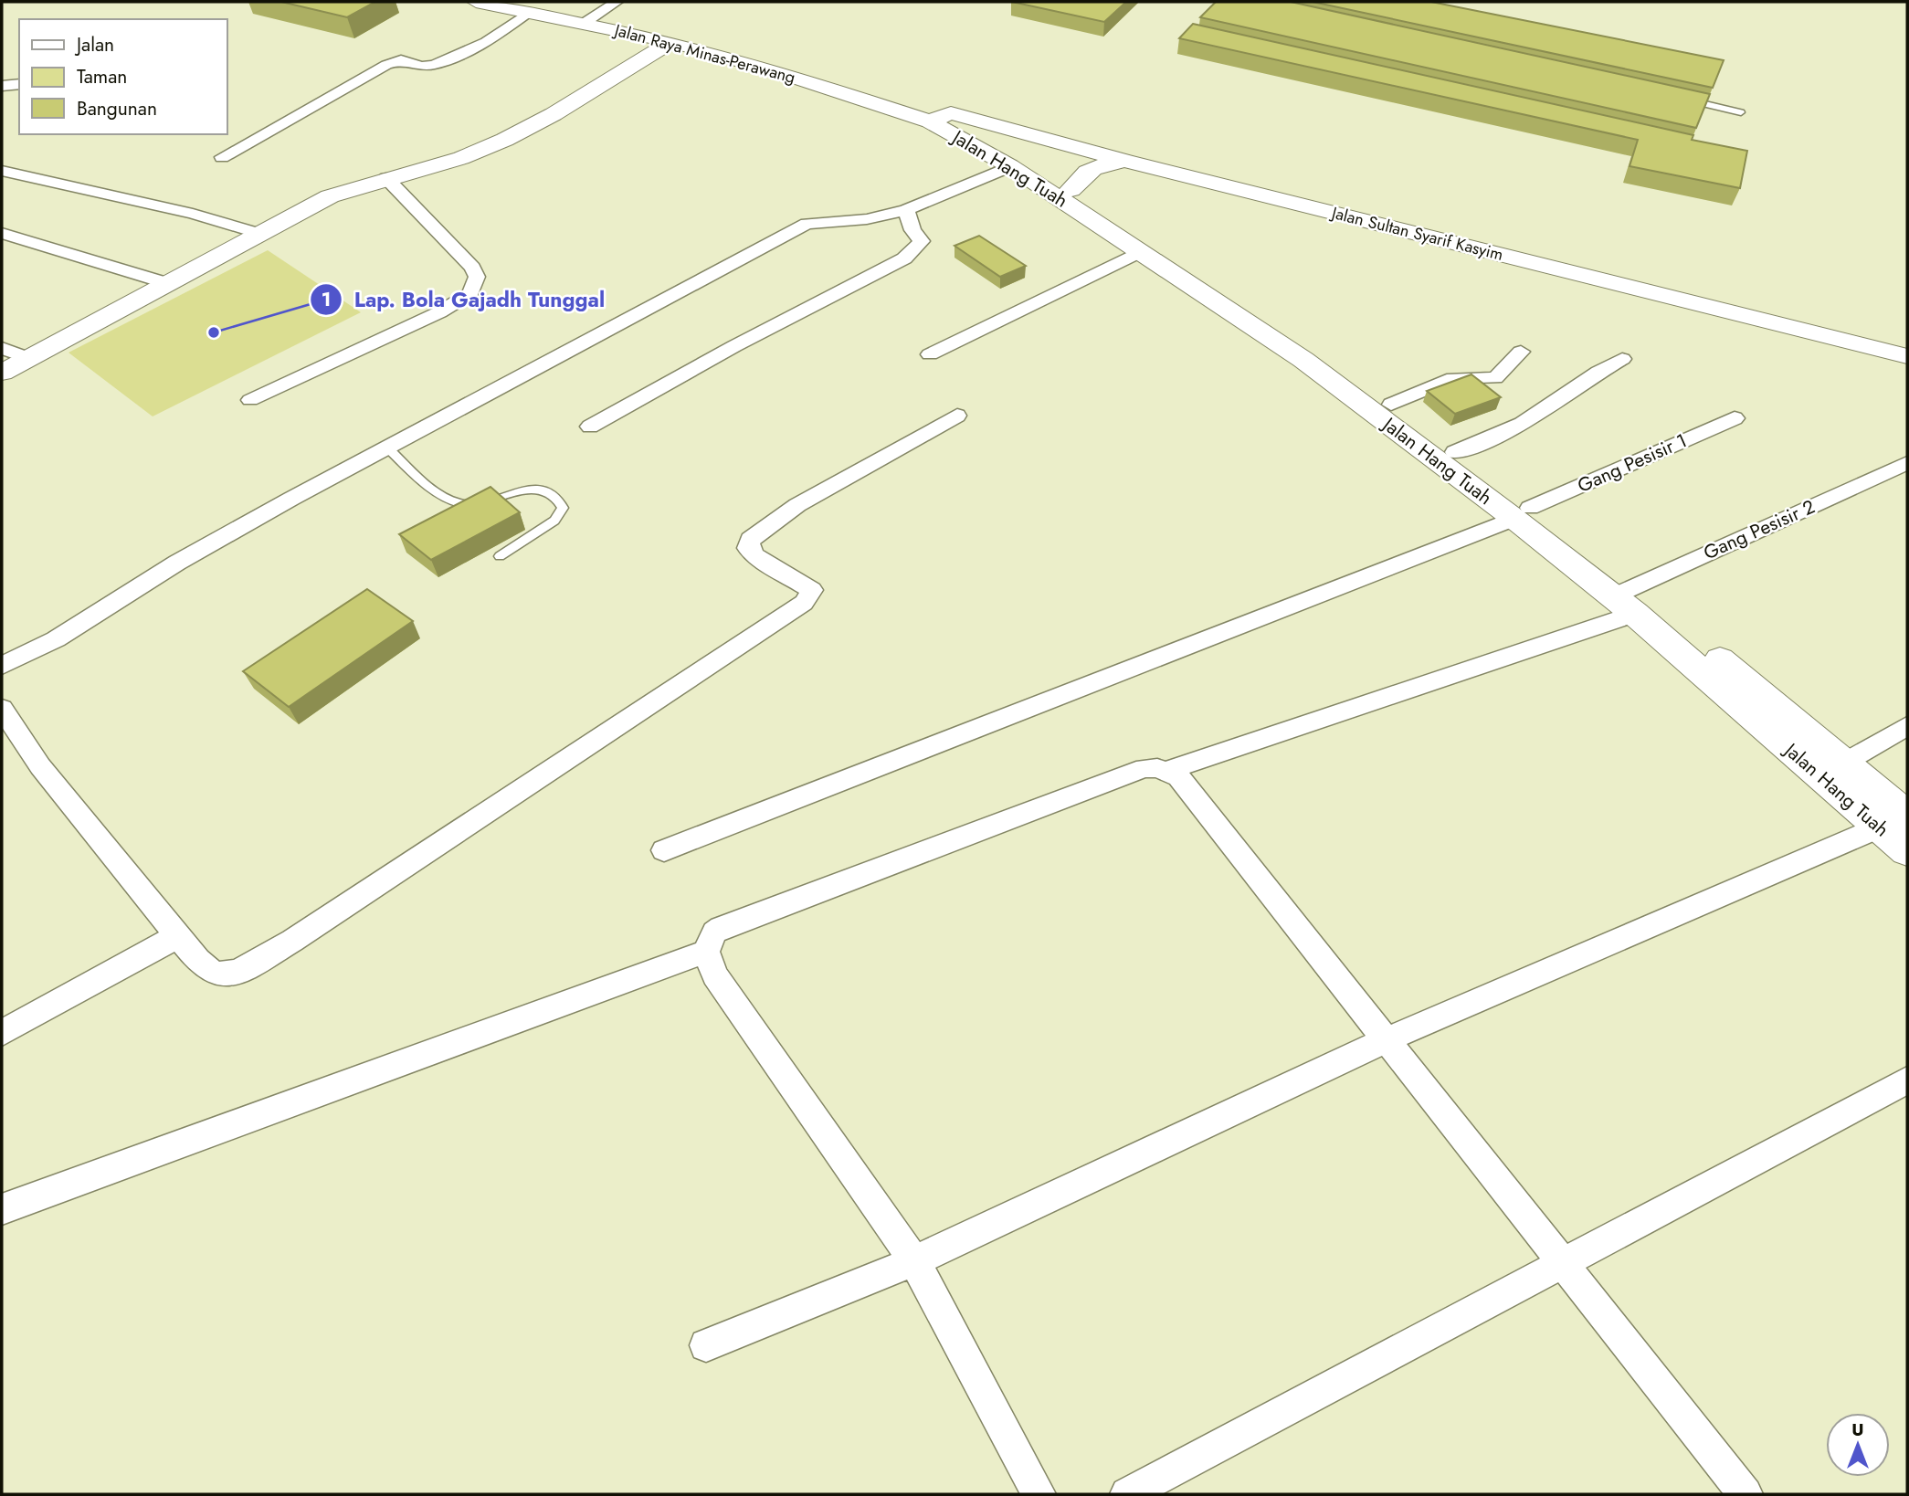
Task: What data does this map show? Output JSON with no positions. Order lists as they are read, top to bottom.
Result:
{
  "streets": {
    "main road": ["Jalan Raya Minas-Perawang", "Jalan Hang Tuah", "Jalan Sultan Syarif Kasyim"],
    "street": ["Gang Pesisir 1", "Gang Pesisir 2"]
  },
  "crossings": [
    ["Jalan Raya Minas-Perawang", "Jalan Hang Tuah"],
    ["Jalan Raya Minas-Perawang", "Jalan Sultan Syarif Kasyim"],
    ["Jalan Hang Tuah", "Jalan Sultan Syarif Kasyim"],
    ["Jalan Hang Tuah", "Gang Pesisir 1"],
    ["Jalan Hang Tuah", "Gang Pesisir 2"]
  ],
  "places": ["Lap. Bola Gajadh Tunggal"],
  "legend": ["Jalan", "Taman", "Bangunan"],
  "north": "top"
}
